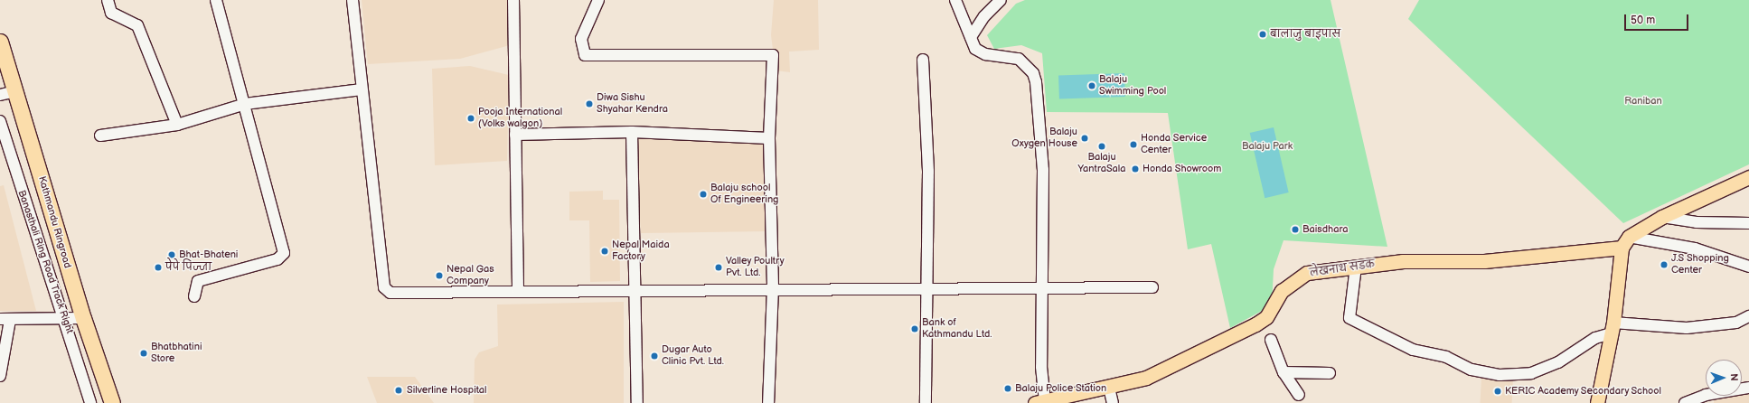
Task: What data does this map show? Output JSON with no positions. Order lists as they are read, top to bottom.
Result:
{
  "streets": {
    "highway": ["Kathmandu Ringroad"],
    "main road": ["लेखनाथ सडक"],
    "street": ["Banasthali Ring Road Track Right"]
  },
  "parks": ["Raniban", "Balaju Park"],
  "places": [
    "बालाजु बाइपास",
    "Balaju Swimming Pool",
    "Diwa Sishu Shyahar Kendra",
    "Pooja International (Volks walgon)",
    "Balaju Oxygen House",
    "Honda Service Center",
    "Balaju YantraSala",
    "Honda Showroom",
    "Balaju school Of Engineering",
    "Baisdhara",
    "Nepal Maida Factory",
    "Bhat-Bhateni",
    "J.S Shopping Center",
    "पेपे पिज्जा",
    "Valley Poultry Pvt. Ltd.",
    "Nepal Gas Company",
    "Bank of Kathmandu Ltd.",
    "Bhatbhatini Store",
    "Dugar Auto Clinic Pvt. Ltd.",
    "Balaju Police Station",
    "Silverline Hospital",
    "KERIC Academy Secondary School"
  ],
  "scale_bar": "50 m",
  "north": "right"
}
